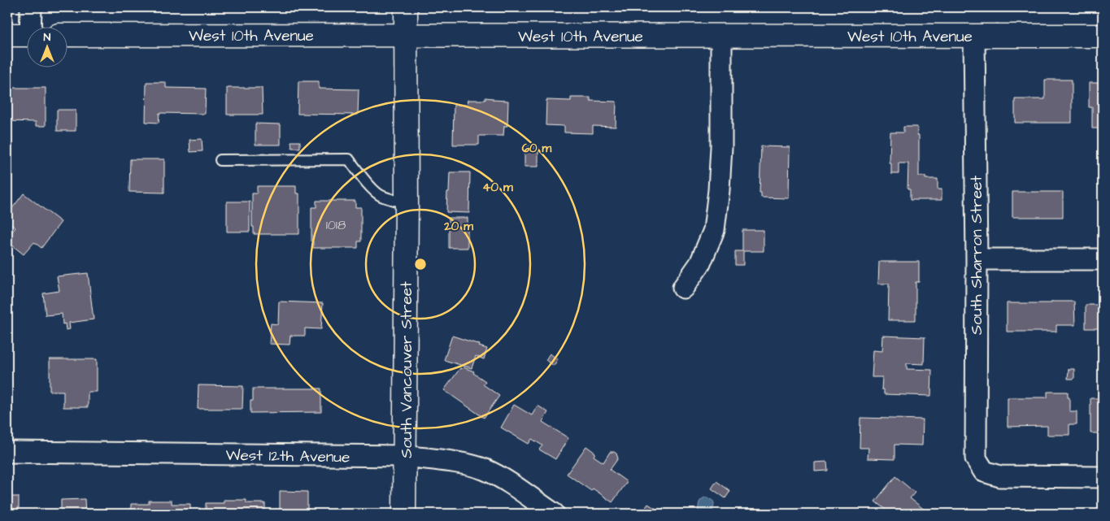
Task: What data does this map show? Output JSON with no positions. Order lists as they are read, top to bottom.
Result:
{
  "streets": {
    "main road": ["West 10th Avenue", "South Vancouver Street"],
    "street": ["South Sharron Street", "West 12th Avenue"]
  },
  "crossings": [
    ["West 10th Avenue", "South Sharron Street"],
    ["West 10th Avenue", "South Vancouver Street"],
    ["South Vancouver Street", "West 12th Avenue"]
  ],
  "house_numbers": ["1018"],
  "north": "top",
  "rings": ["60 m", "40 m", "20 m"]
}
